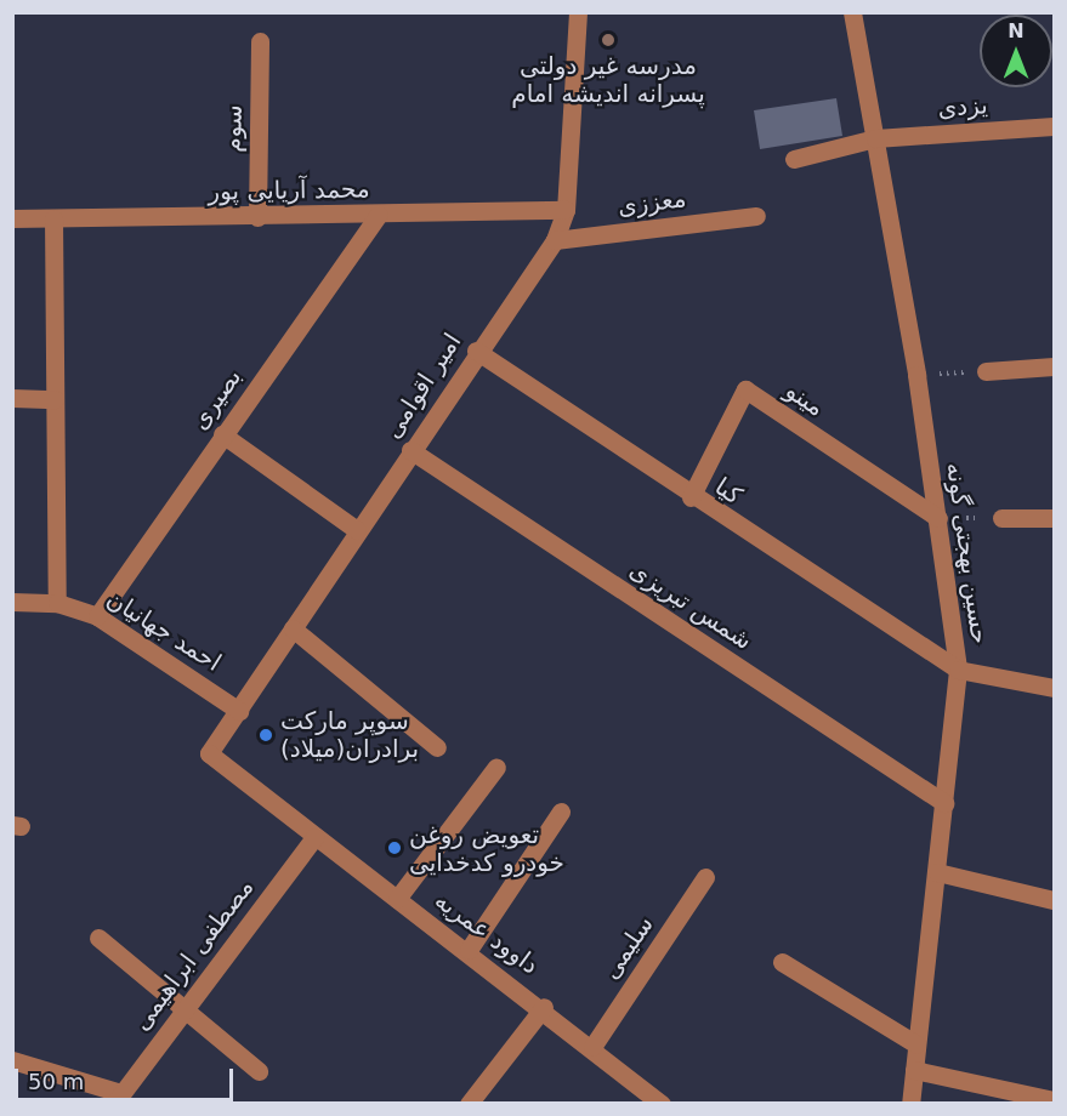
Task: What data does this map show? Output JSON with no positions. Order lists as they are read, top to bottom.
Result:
{
  "streets": {
    "street": [
      "یزدی",
      "سوم",
      "محمد آریایی پور",
      "معززی",
      "امیر اقوامی",
      "بصیری",
      "مینو",
      "کیا",
      "حسین بهجتی گونه",
      "شمس تبریزی",
      "احمد جهانیان",
      "داوود عمریه",
      "سلیمی",
      "مصطفی ابراهیمی"
    ]
  },
  "crossings": [
    ["یزدی", "حسین بهجتی گونه"],
    ["سوم", "محمد آریایی پور"],
    ["محمد آریایی پور", "امیر اقوامی"],
    ["محمد آریایی پور", "بصیری"],
    ["معززی", "امیر اقوامی"],
    ["امیر اقوامی", "کیا"],
    ["امیر اقوامی", "شمس تبریزی"],
    ["امیر اقوامی", "احمد جهانیان"],
    ["امیر اقوامی", "داوود عمریه"],
    ["بصیری", "احمد جهانیان"],
    ["مینو", "کیا"],
    ["مینو", "حسین بهجتی گونه"],
    ["کیا", "حسین بهجتی گونه"],
    ["حسین بهجتی گونه", "شمس تبریزی"],
    ["داوود عمریه", "سلیمی"],
    ["داوود عمریه", "مصطفی ابراهیمی"]
  ],
  "places": ["مدرسه غیر دولتی پسرانه اندیشه امام", "سوپر مارکت برادران(میلاد)", "تعویض روغن خودرو کدخدایی"],
  "scale_bar": "50 m",
  "north": "top"
}
